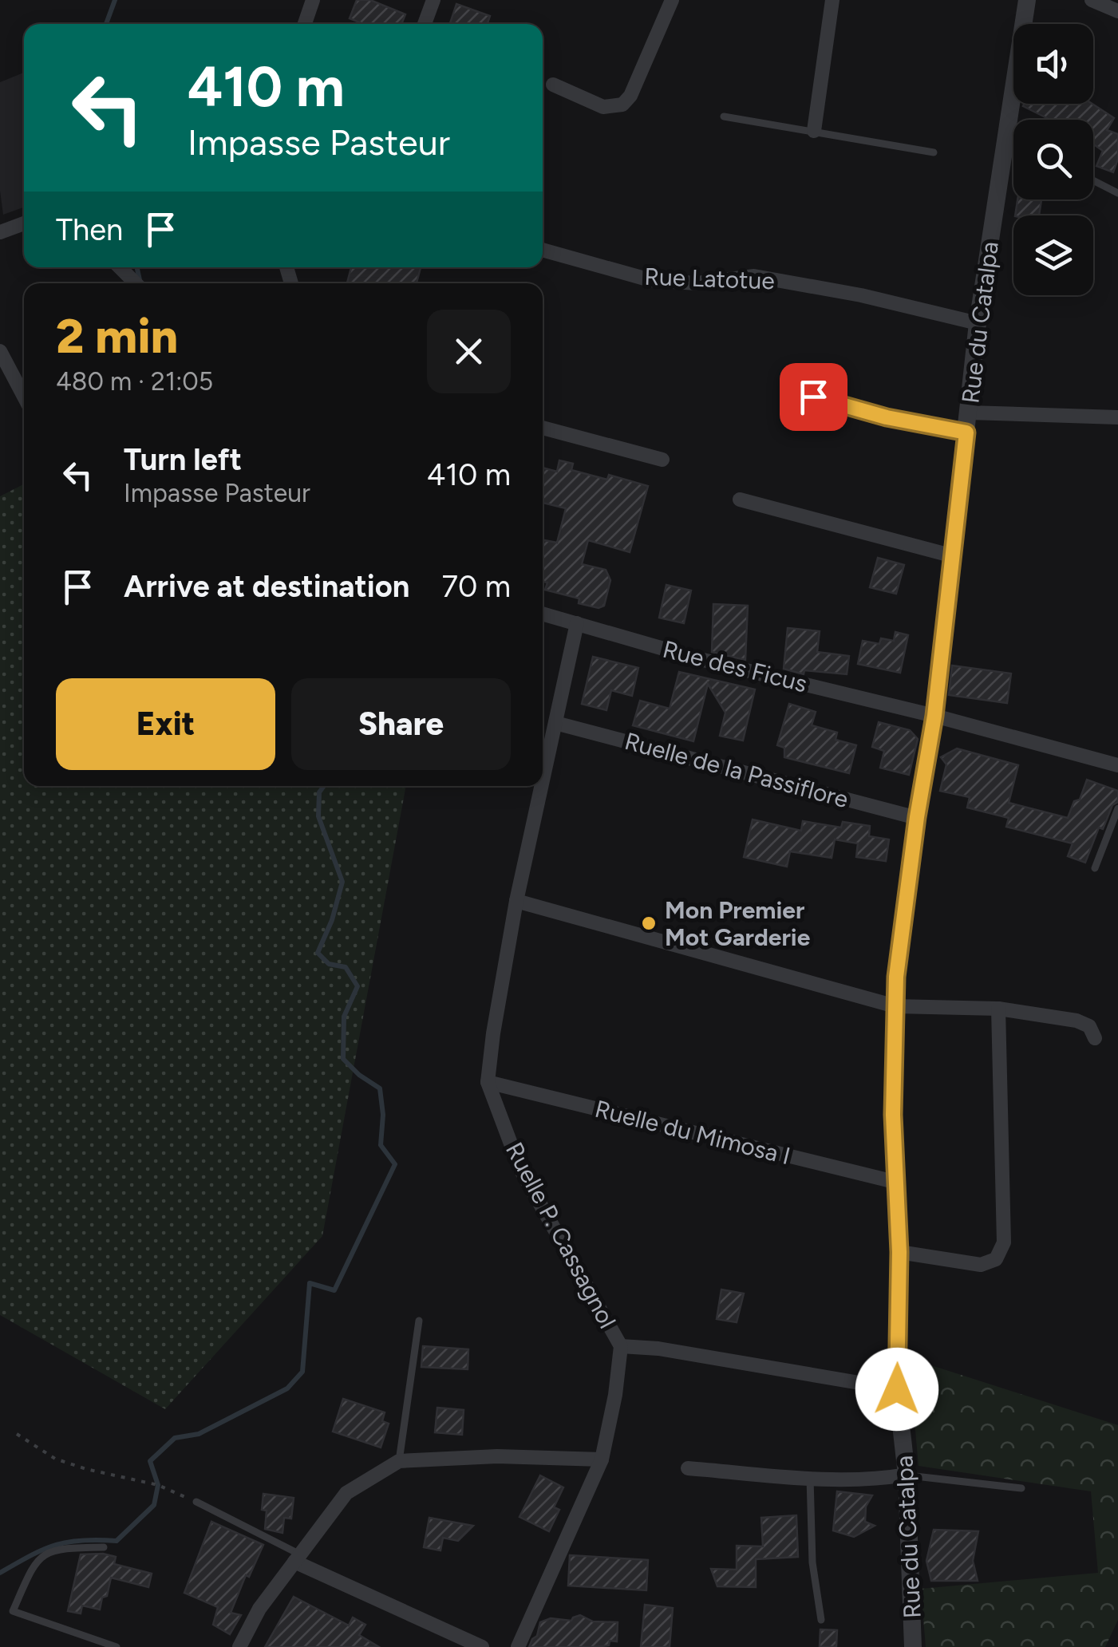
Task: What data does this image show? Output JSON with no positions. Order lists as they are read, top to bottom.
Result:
{
  "streets": {
    "street": [
      "Rue Latotue",
      "Rue du Catalpa",
      "Rue des Ficus",
      "Ruelle de la Passiflore",
      "Ruelle du Mimosa I",
      "Ruelle P. Cassagnol"
    ]
  },
  "crossings": [
    ["Rue Latotue", "Rue du Catalpa"],
    ["Rue du Catalpa", "Rue des Ficus"],
    ["Rue du Catalpa", "Ruelle de la Passiflore"],
    ["Rue du Catalpa", "Ruelle du Mimosa I"],
    ["Rue des Ficus", "Ruelle P. Cassagnol"],
    ["Ruelle de la Passiflore", "Ruelle P. Cassagnol"],
    ["Ruelle du Mimosa I", "Ruelle P. Cassagnol"]
  ],
  "places": ["Mon Premier Mot Garderie"],
  "page": {
    "turn": ["410 m", "Impasse Pasteur"],
    "then": "Then",
    "heading": ["2 min", "480 m · 21:05"],
    "list": [
      {
        "name": "Turn left",
        "note": "Impasse Pasteur",
        "value": "410 m"
      },
      {
        "name": "Arrive at destination",
        "value": "70 m"
      }
    ],
    "buttons": ["Exit", "Share"]
  }
}
